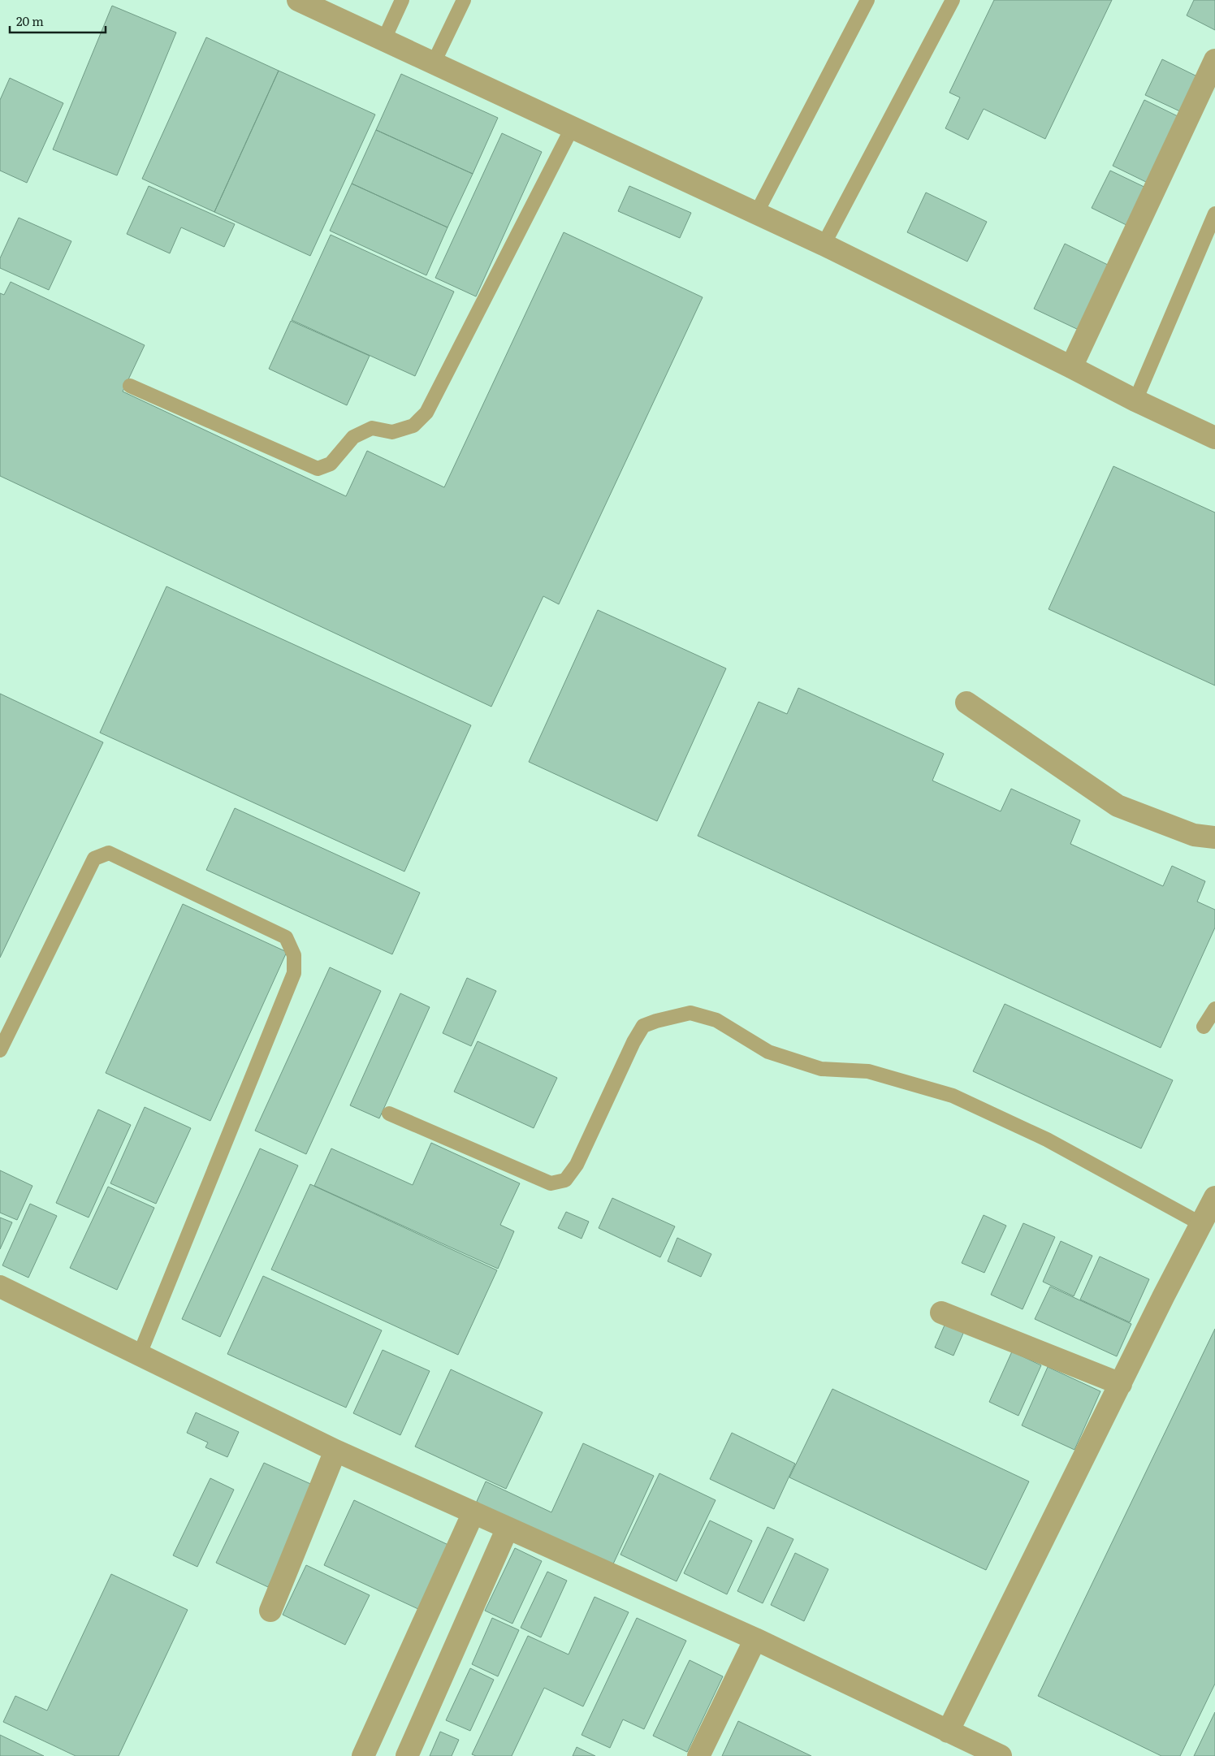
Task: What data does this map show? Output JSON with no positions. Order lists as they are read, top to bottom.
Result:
{
  "scale_bar": "20 m"
}
